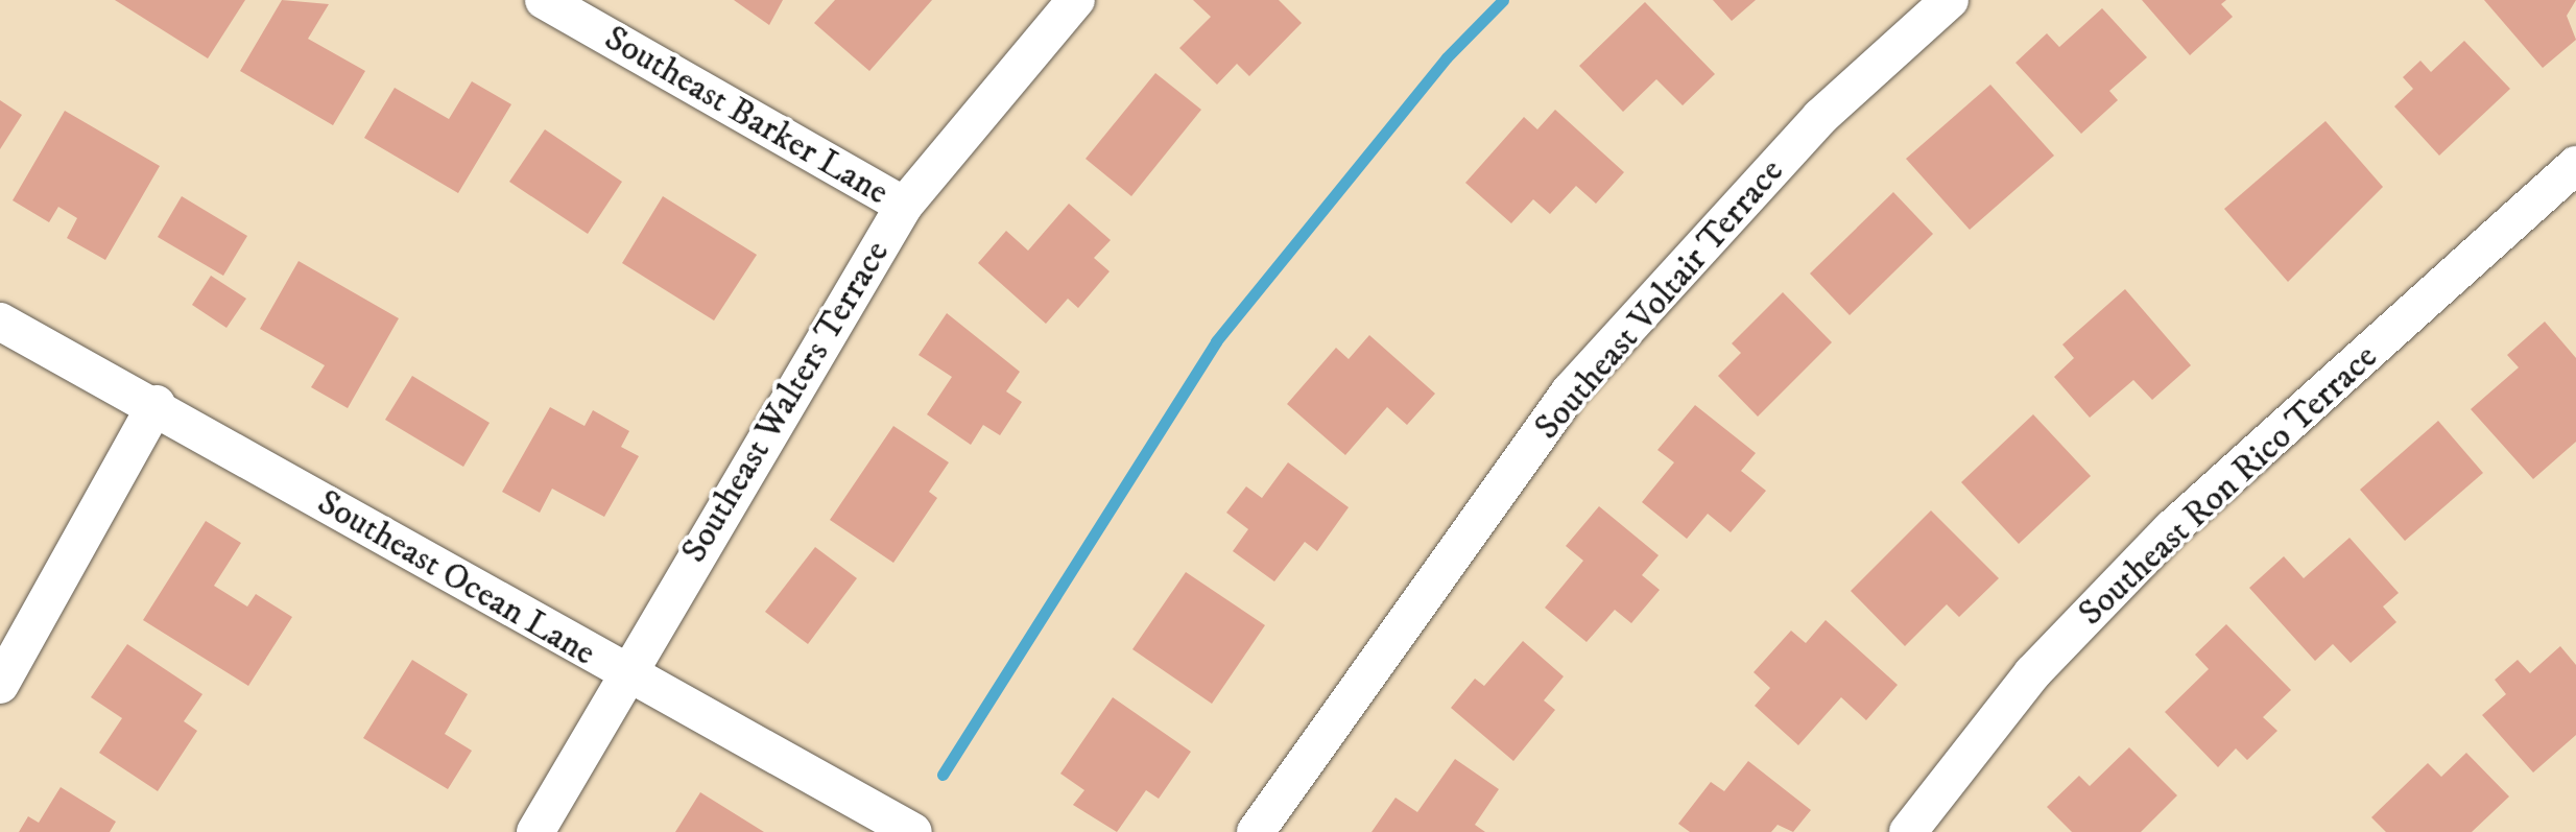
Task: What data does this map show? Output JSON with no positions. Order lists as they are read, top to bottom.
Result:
{
  "streets": {
    "street": [
      "Southeast Barker Lane",
      "Southeast Voltair Terrace",
      "Southeast Walters Terrace",
      "Southeast Ron Rico Terrace",
      "Southeast Ocean Lane"
    ]
  },
  "crossings": [
    ["Southeast Barker Lane", "Southeast Walters Terrace"],
    ["Southeast Walters Terrace", "Southeast Ocean Lane"]
  ]
}
